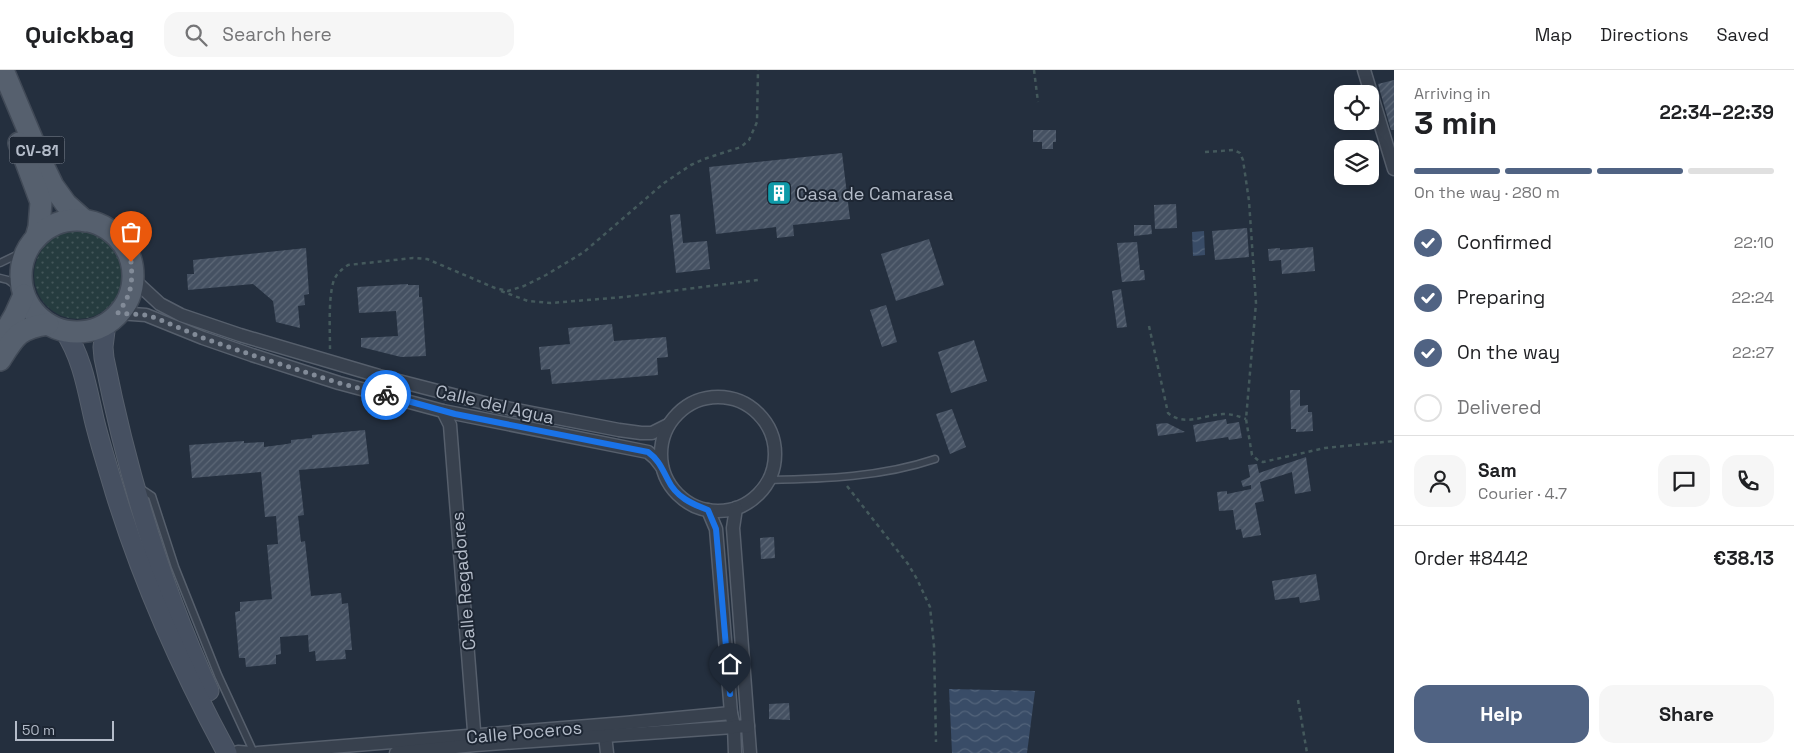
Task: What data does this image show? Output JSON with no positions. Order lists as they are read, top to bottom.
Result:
{
  "streets": {
    "main road": ["CV-81"],
    "street": ["Calle del Agua", "Calle Regadores", "Calle Poceros"]
  },
  "crossings": [
    ["CV-81", "Calle del Agua"],
    ["Calle del Agua", "Calle Regadores"],
    ["Calle Regadores", "Calle Poceros"]
  ],
  "places": {
    "building": ["Casa de Camarasa"]
  },
  "scale_bar": "50 m",
  "page": {
    "header": "Quickbag",
    "search": "Search here",
    "nav": ["Map", "Directions", "Saved"],
    "heading": ["3 min", "Arriving in", "22:34–22:39"],
    "panel": [
      "Sam",
      "Courier · 4.7",
      "Order #8442",
      "€38.13"
    ],
    "bar": "On the way · 280 m",
    "list": [
      ["Confirmed", "22:10"],
      ["Preparing", "22:24"],
      ["On the way", "22:27"],
      "Delivered"
    ],
    "buttons": ["Help", "Share"],
    "scale": "50 m"
  }
}
